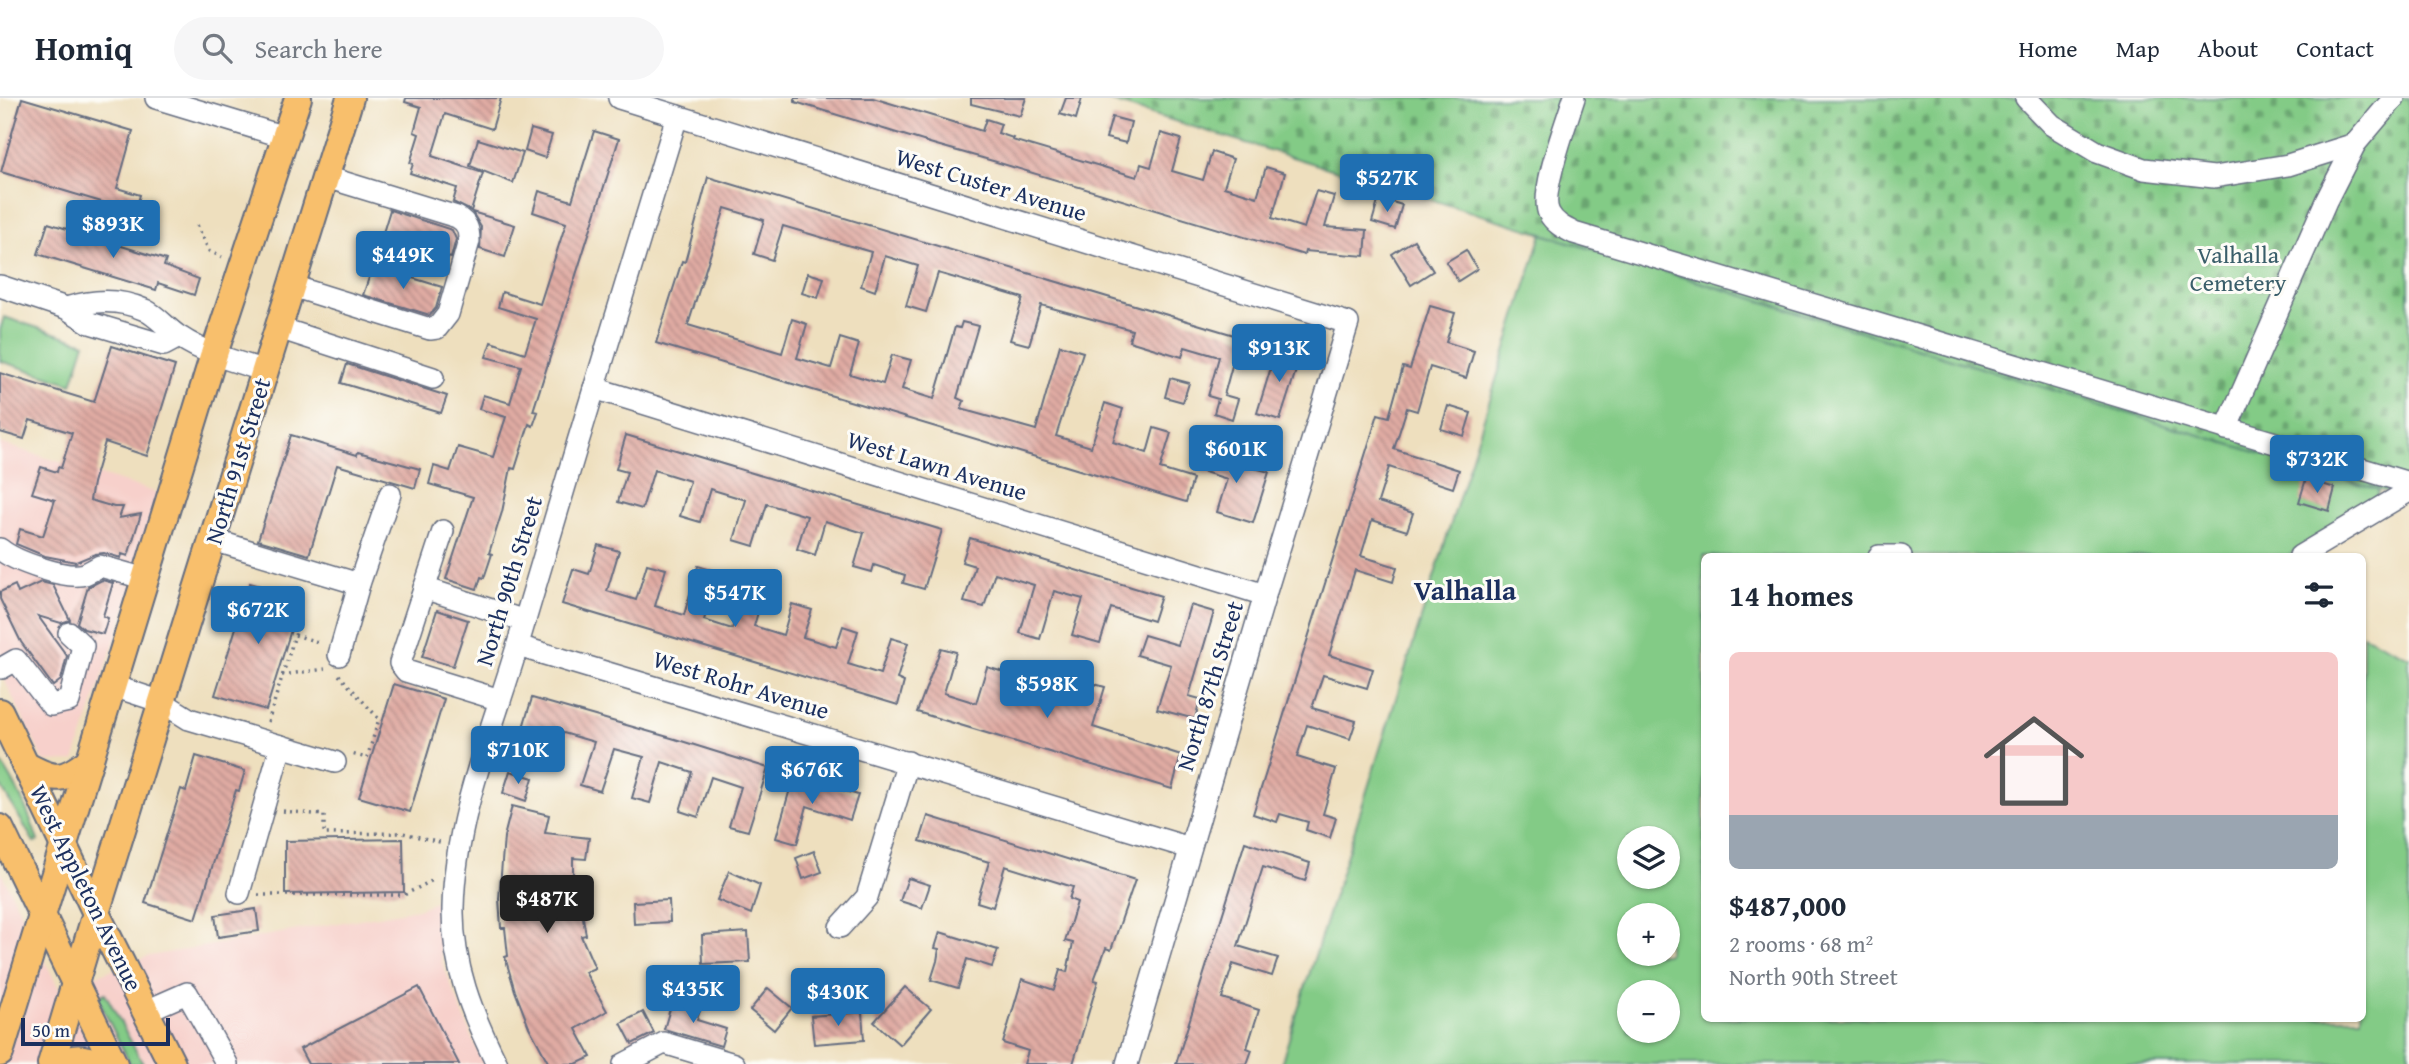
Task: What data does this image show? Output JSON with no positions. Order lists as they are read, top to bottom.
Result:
{
  "streets": {
    "main road": ["North 91st Street", "West Appleton Avenue"],
    "street": [
      "West Custer Avenue",
      "West Lawn Avenue",
      "North 90th Street",
      "West Rohr Avenue",
      "North 87th Street"
    ]
  },
  "crossings": [
    ["West Custer Avenue", "North 90th Street"],
    ["West Custer Avenue", "North 87th Street"],
    ["North 91st Street", "West Appleton Avenue"],
    ["West Lawn Avenue", "North 90th Street"],
    ["West Lawn Avenue", "North 87th Street"],
    ["North 90th Street", "West Rohr Avenue"],
    ["West Rohr Avenue", "North 87th Street"]
  ],
  "districts": ["Valhalla"],
  "parks": ["Valhalla Cemetery"],
  "scale_bar": "50 m",
  "page": {
    "header": "Homiq",
    "search": "Search here",
    "nav": [
      "Home",
      "Map",
      "About",
      "Contact"
    ],
    "price": [
      "$527K",
      "$893K",
      "$449K",
      "$913K",
      "$601K",
      "$732K",
      "$547K",
      "$672K",
      "$598K",
      "$710K",
      "$676K",
      "$487K",
      "$435K",
      "$430K"
    ],
    "heading": "14 homes",
    "list": [
      {
        "name": "$487,000",
        "note": "2 rooms · 68 m² · North 90th Street"
      }
    ],
    "map_buttons": ["+", "−"],
    "scale": "50 m"
  }
}
